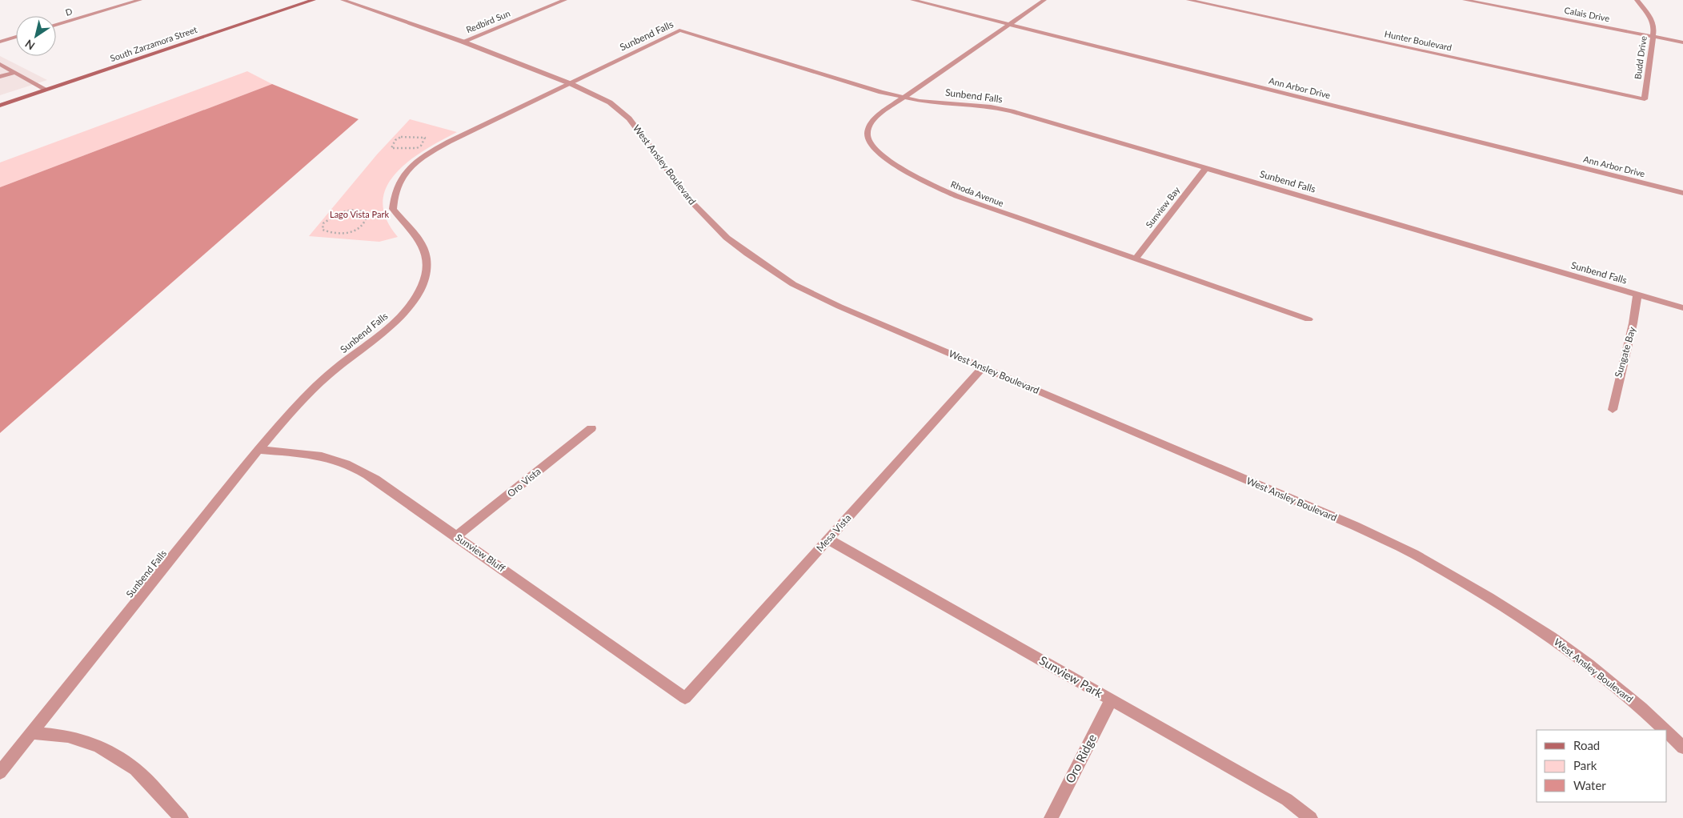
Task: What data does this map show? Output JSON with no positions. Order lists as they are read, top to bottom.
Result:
{
  "streets": {
    "main road": ["South Zarzamora Street"],
    "street": [
      "D",
      "Calais Drive",
      "Redbird Sun",
      "Sunbend Falls",
      "Hunter Boulevard",
      "Budd Drive",
      "Ann Arbor Drive",
      "West Ansley Boulevard",
      "Rhoda Avenue",
      "Sunview Bay",
      "Sungate Bay",
      "Oro Vista",
      "Mesa Vista",
      "Sunview Bluff",
      "Sunview Park",
      "Oro Ridge"
    ]
  },
  "crossings": [
    ["Calais Drive", "Budd Drive"],
    ["Redbird Sun", "West Ansley Boulevard"],
    ["Sunbend Falls", "West Ansley Boulevard"],
    ["Sunbend Falls", "Rhoda Avenue"],
    ["Sunbend Falls", "Sunview Bay"],
    ["Sunbend Falls", "Sungate Bay"],
    ["Sunbend Falls", "Sunview Bluff"],
    ["Hunter Boulevard", "Budd Drive"],
    ["Ann Arbor Drive", "Rhoda Avenue"],
    ["West Ansley Boulevard", "Mesa Vista"],
    ["Rhoda Avenue", "Sunview Bay"],
    ["Oro Vista", "Sunview Bluff"],
    ["Mesa Vista", "Sunview Bluff"],
    ["Mesa Vista", "Sunview Park"],
    ["Sunview Park", "Oro Ridge"]
  ],
  "parks": ["Lago Vista Park"],
  "legend": ["Road", "Park", "Water"],
  "north": "bottom left"
}
